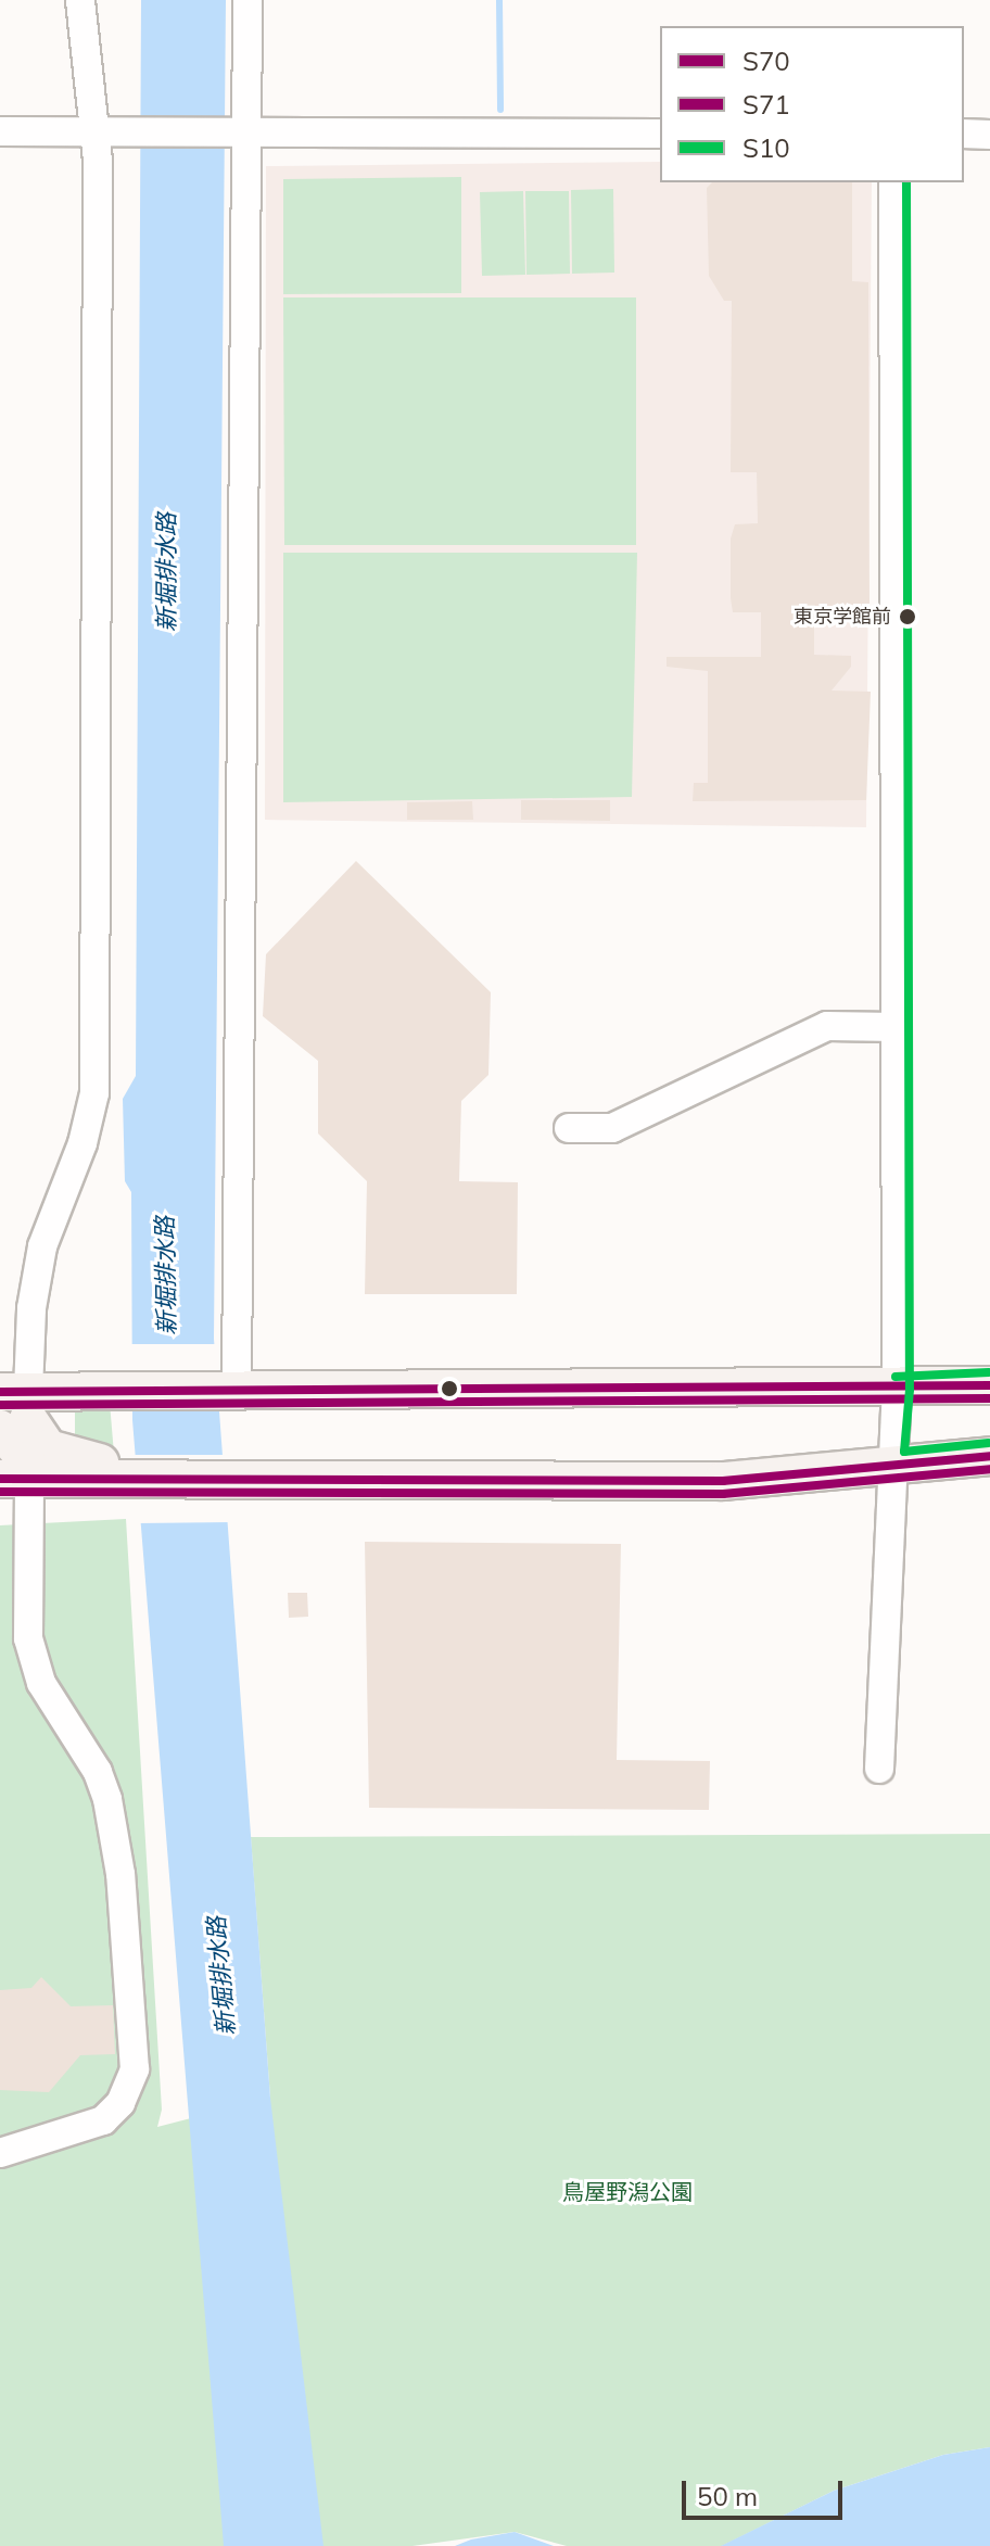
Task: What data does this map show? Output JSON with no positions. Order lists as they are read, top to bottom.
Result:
{
  "water": ["新堀排水路"],
  "parks": ["鳥屋野潟公園"],
  "places": ["東京学館前"],
  "lines": ["transit line S10", "transit line S70", "transit line S71"],
  "legend": ["S70", "S71", "S10"],
  "scale_bar": "50 m"
}
